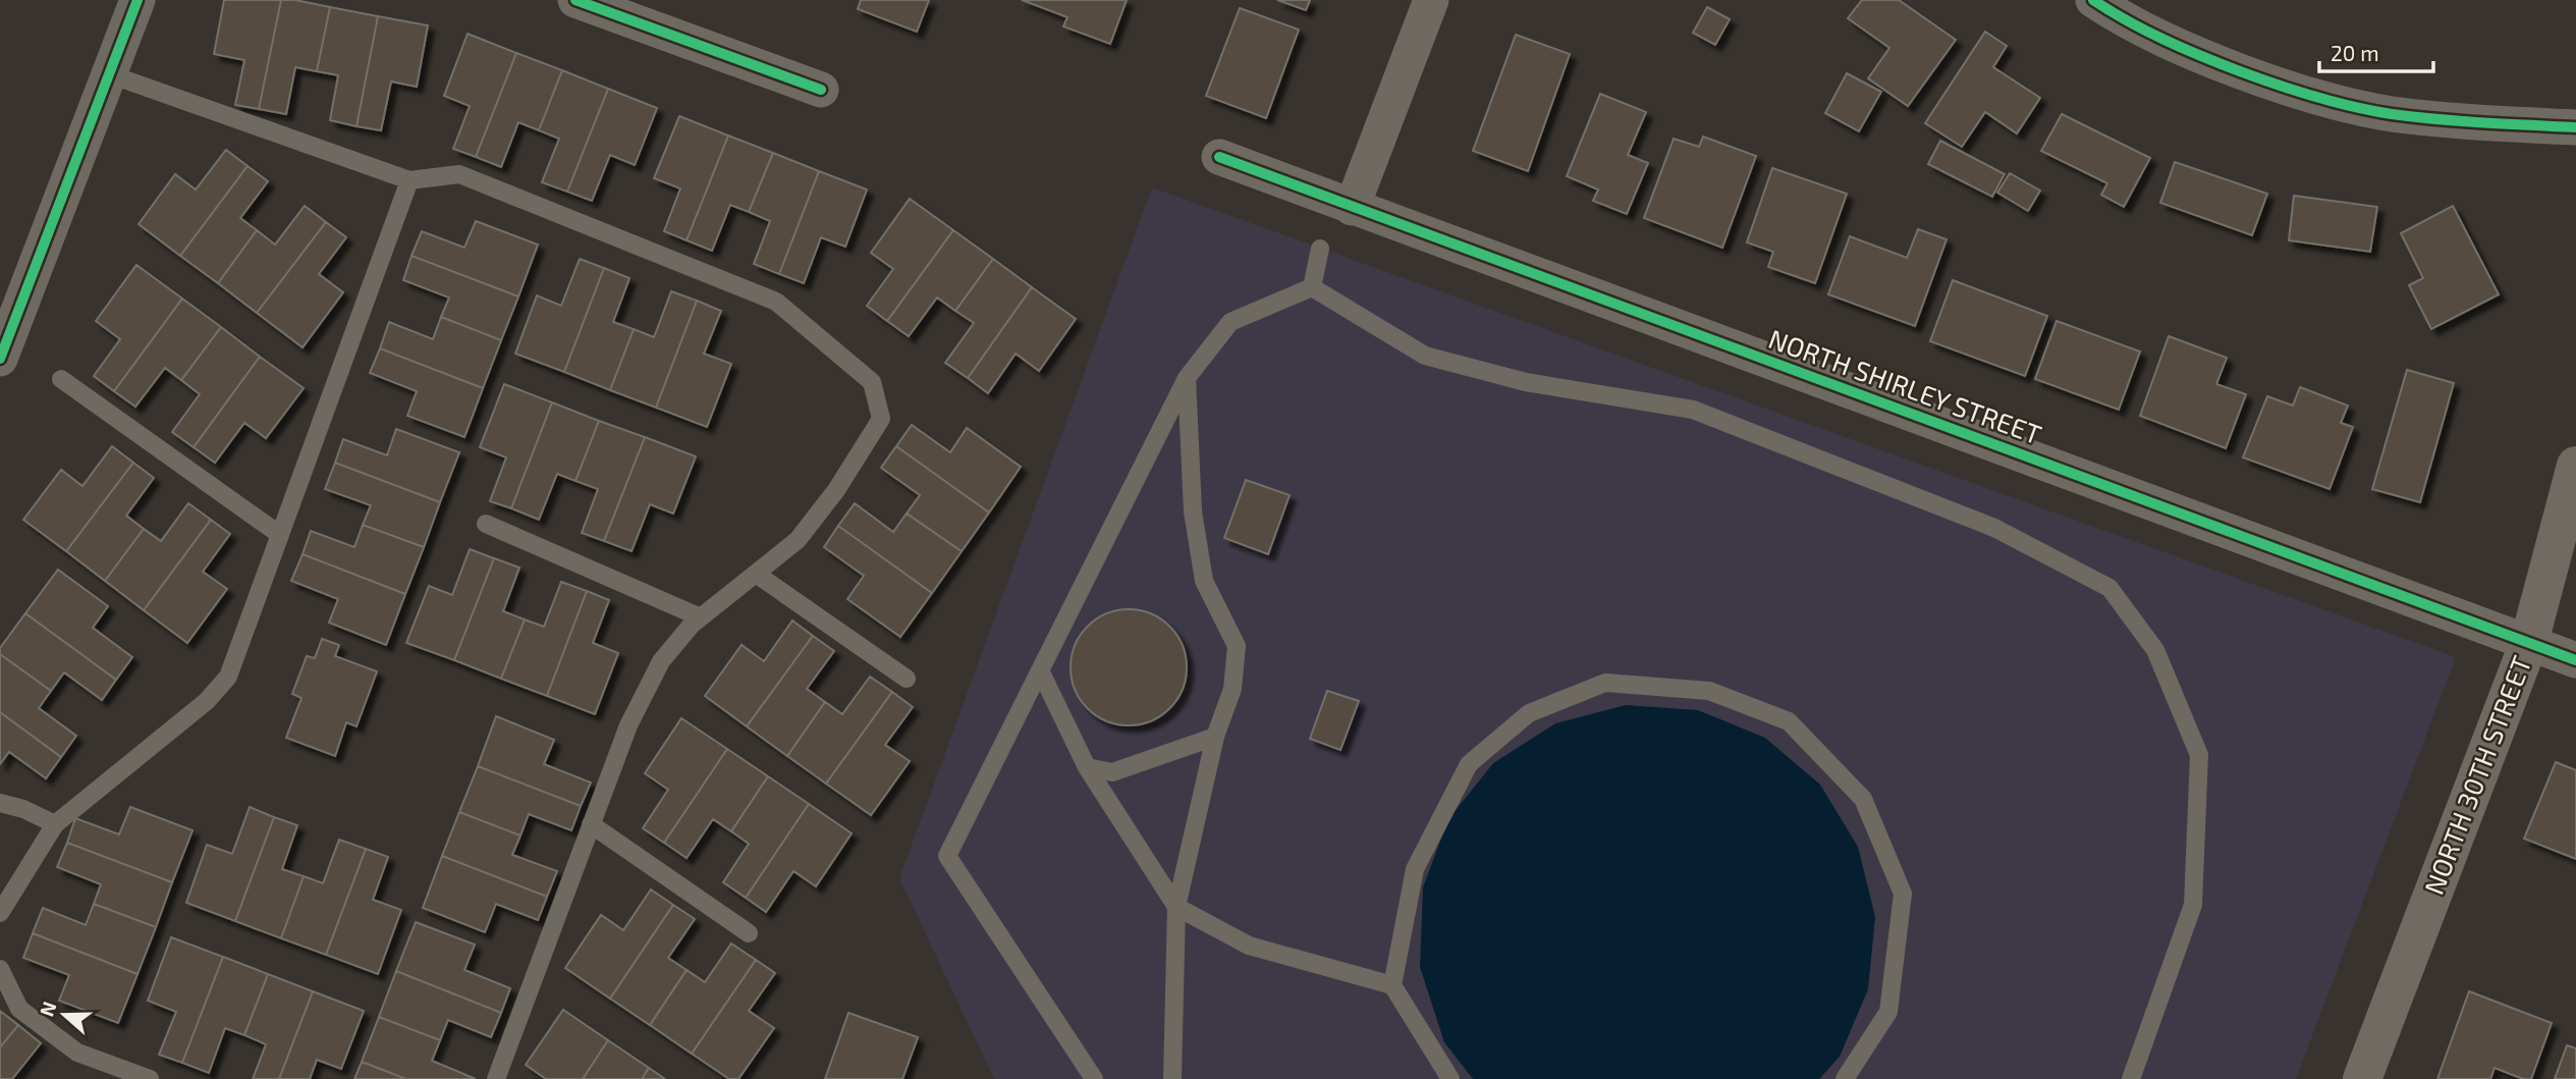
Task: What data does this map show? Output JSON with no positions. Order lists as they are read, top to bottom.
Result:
{
  "streets": {
    "main road": ["NORTH 30TH STREET"],
    "street": ["NORTH SHIRLEY STREET"]
  },
  "crossings": [
    ["NORTH SHIRLEY STREET", "NORTH 30TH STREET"]
  ],
  "scale_bar": "20 m",
  "north": "left"
}
